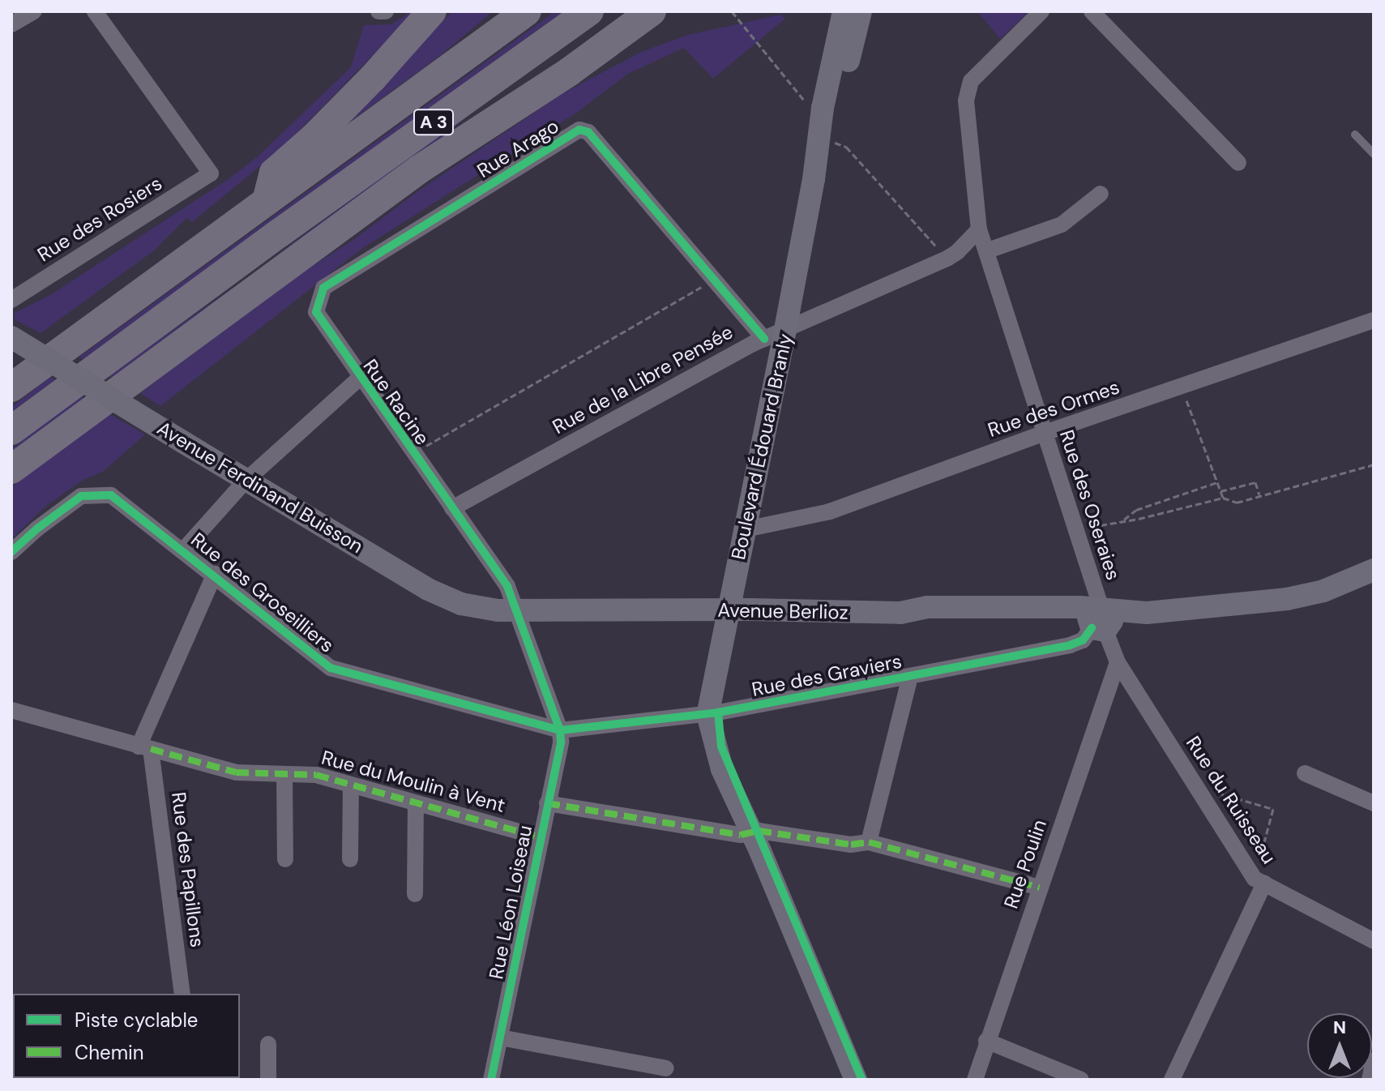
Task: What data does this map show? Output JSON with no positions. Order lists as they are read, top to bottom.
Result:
{
  "streets": {
    "highway": ["A 3"],
    "main road": ["Boulevard Édouard Branly", "Avenue Ferdinand Buisson", "Avenue Berlioz"],
    "street": [
      "Rue Arago",
      "Rue des Rosiers",
      "Rue de la Libre Pensée",
      "Rue Racine",
      "Rue des Ormes",
      "Rue des Oseraies",
      "Rue des Groseilliers",
      "Rue des Graviers",
      "Rue du Moulin à Vent",
      "Rue du Ruisseau",
      "Rue Poulin",
      "Rue des Papillons",
      "Rue Léon Loiseau"
    ]
  },
  "crossings": [
    ["Rue Arago", "Rue de la Libre Pensée"],
    ["Rue Arago", "Rue Racine"],
    ["Rue de la Libre Pensée", "Rue Racine"],
    ["Rue de la Libre Pensée", "Boulevard Édouard Branly"],
    ["Rue de la Libre Pensée", "Rue des Oseraies"],
    ["Rue Racine", "Avenue Ferdinand Buisson"],
    ["Rue Racine", "Rue des Groseilliers"],
    ["Rue Racine", "Avenue Berlioz"],
    ["Rue Racine", "Rue des Graviers"],
    ["Rue Racine", "Rue Léon Loiseau"],
    ["Rue des Ormes", "Boulevard Édouard Branly"],
    ["Rue des Ormes", "Rue des Oseraies"],
    ["Boulevard Édouard Branly", "Avenue Berlioz"],
    ["Boulevard Édouard Branly", "Rue des Graviers"],
    ["Avenue Ferdinand Buisson", "Avenue Berlioz"],
    ["Rue des Oseraies", "Avenue Berlioz"],
    ["Rue des Oseraies", "Rue des Graviers"],
    ["Rue des Oseraies", "Rue du Ruisseau"],
    ["Rue des Groseilliers", "Rue des Graviers"],
    ["Rue des Groseilliers", "Rue Léon Loiseau"],
    ["Avenue Berlioz", "Rue des Graviers"],
    ["Avenue Berlioz", "Rue du Ruisseau"],
    ["Rue des Graviers", "Rue du Ruisseau"],
    ["Rue des Graviers", "Rue Léon Loiseau"],
    ["Rue du Moulin à Vent", "Rue des Papillons"],
    ["Rue du Moulin à Vent", "Rue Léon Loiseau"],
    ["Rue du Ruisseau", "Rue Poulin"]
  ],
  "legend": ["Piste cyclable", "Chemin"],
  "north": "top"
}
